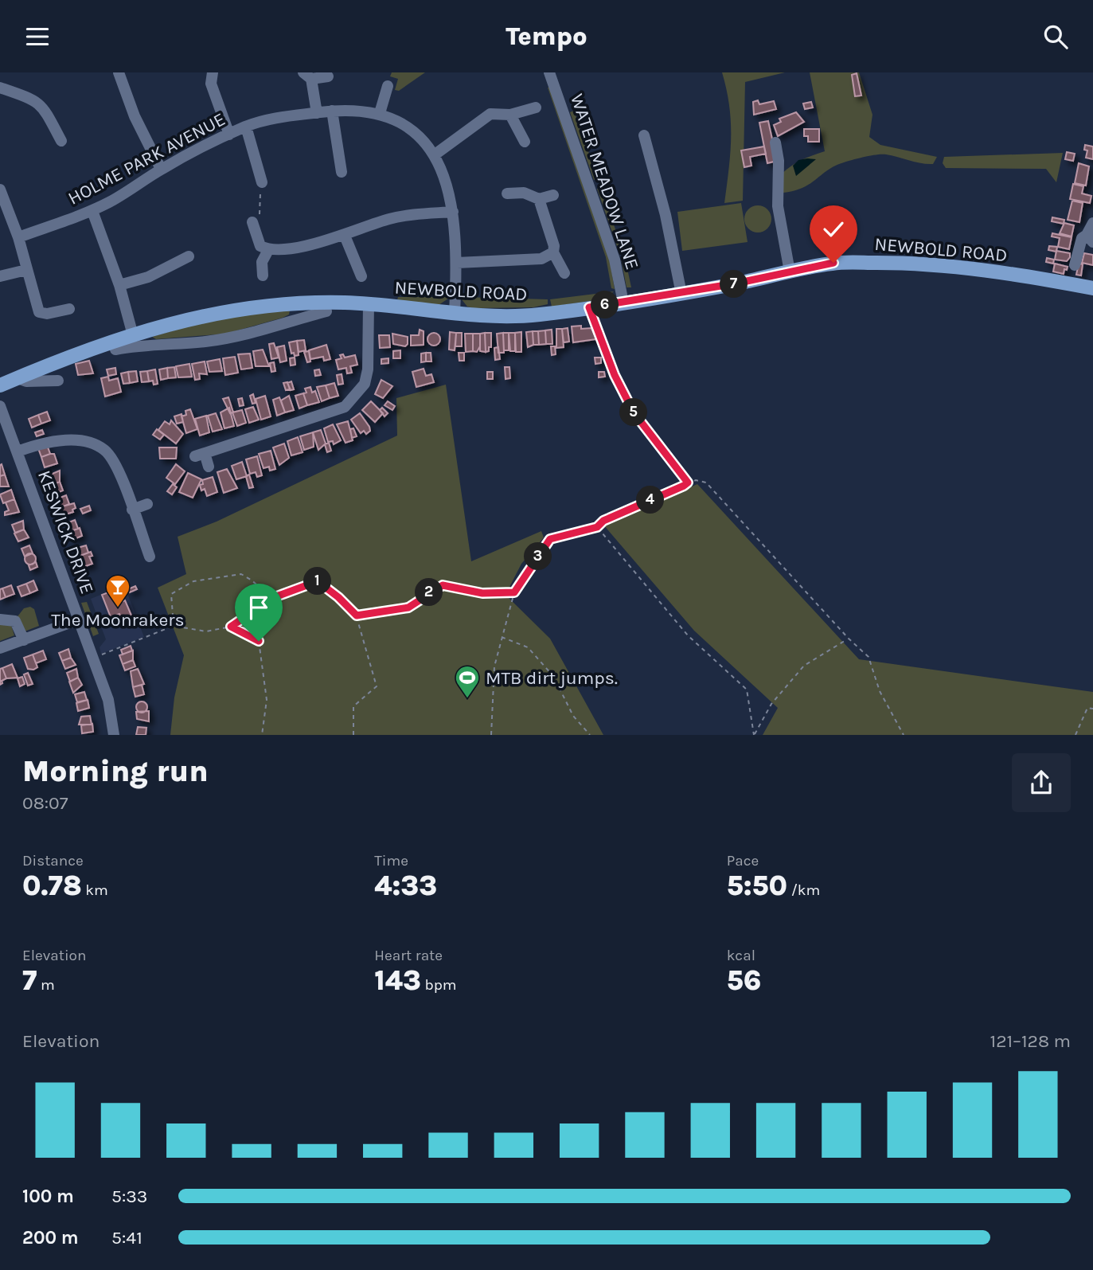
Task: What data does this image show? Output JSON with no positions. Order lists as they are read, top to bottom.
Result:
{
  "streets": {
    "main road": ["NEWBOLD ROAD"],
    "street": ["HOLME PARK AVENUE", "WATER MEADOW LANE", "KESWICK DRIVE"]
  },
  "crossings": [
    ["HOLME PARK AVENUE", "NEWBOLD ROAD"],
    ["WATER MEADOW LANE", "NEWBOLD ROAD"]
  ],
  "places": {
    "bar": ["The Moonrakers"],
    "sports": ["MTB dirt jumps."]
  },
  "page": {
    "header": "Tempo",
    "pins": [
      "7",
      "6",
      "5",
      "4",
      "3",
      "1",
      "2"
    ],
    "heading": ["Morning run", "08:07"],
    "stats": [
      ["Distance", "0.78 km"],
      ["Time", "4:33"],
      ["Pace", "5:50 /km"],
      ["Elevation", "7 m"],
      ["Heart rate", "143 bpm"],
      ["kcal", "56"]
    ],
    "chart": ["Elevation", "121–128 m"],
    "list": [
      {
        "name": "100 m",
        "note": "5:33"
      },
      {
        "name": "200 m",
        "note": "5:41"
      }
    ]
  }
}
